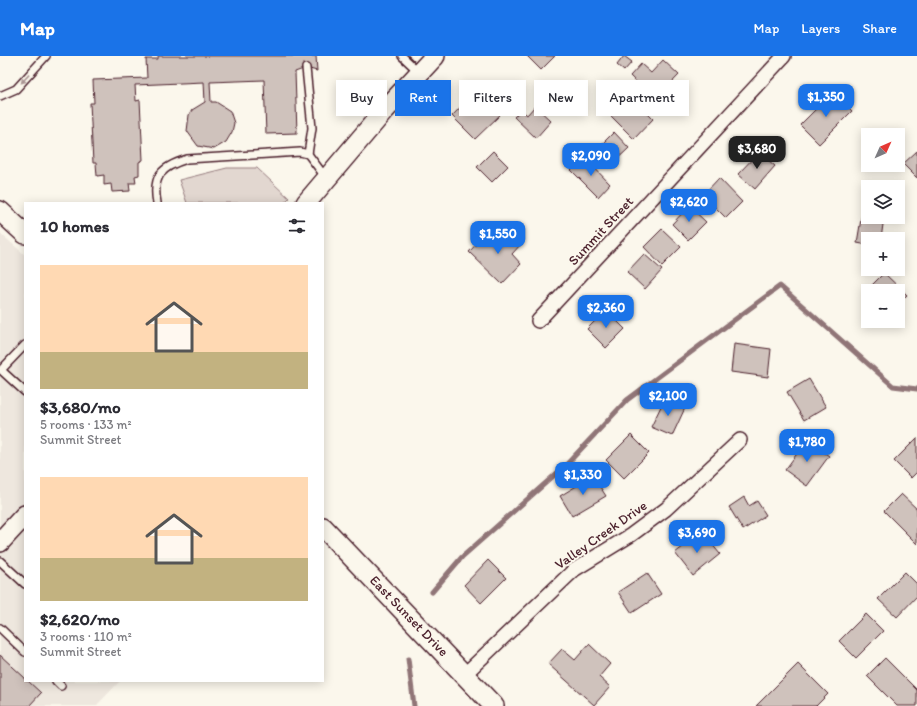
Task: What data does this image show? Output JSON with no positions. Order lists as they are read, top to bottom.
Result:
{
  "streets": {
    "street": ["Summit Street", "Valley Creek Drive", "East Sunset Drive"]
  },
  "crossings": [
    ["Valley Creek Drive", "East Sunset Drive"]
  ],
  "north": "top right",
  "page": {
    "header": "Map",
    "nav": ["Map", "Layers", "Share"],
    "chip": [
      "Buy",
      "Rent",
      "Filters",
      "New",
      "Apartment"
    ],
    "price": [
      "$1,350",
      "$3,680",
      "$2,090",
      "$2,620",
      "$1,550",
      "$2,360",
      "$2,100",
      "$1,780",
      "$1,330",
      "$3,690"
    ],
    "map_buttons": ["+", "−"],
    "heading": "10 homes",
    "list": [
      {
        "name": "$3,680/mo",
        "note": "5 rooms · 133 m² · Summit Street"
      },
      {
        "name": "$2,620/mo",
        "note": "3 rooms · 110 m² · Summit Street"
      }
    ]
  }
}
